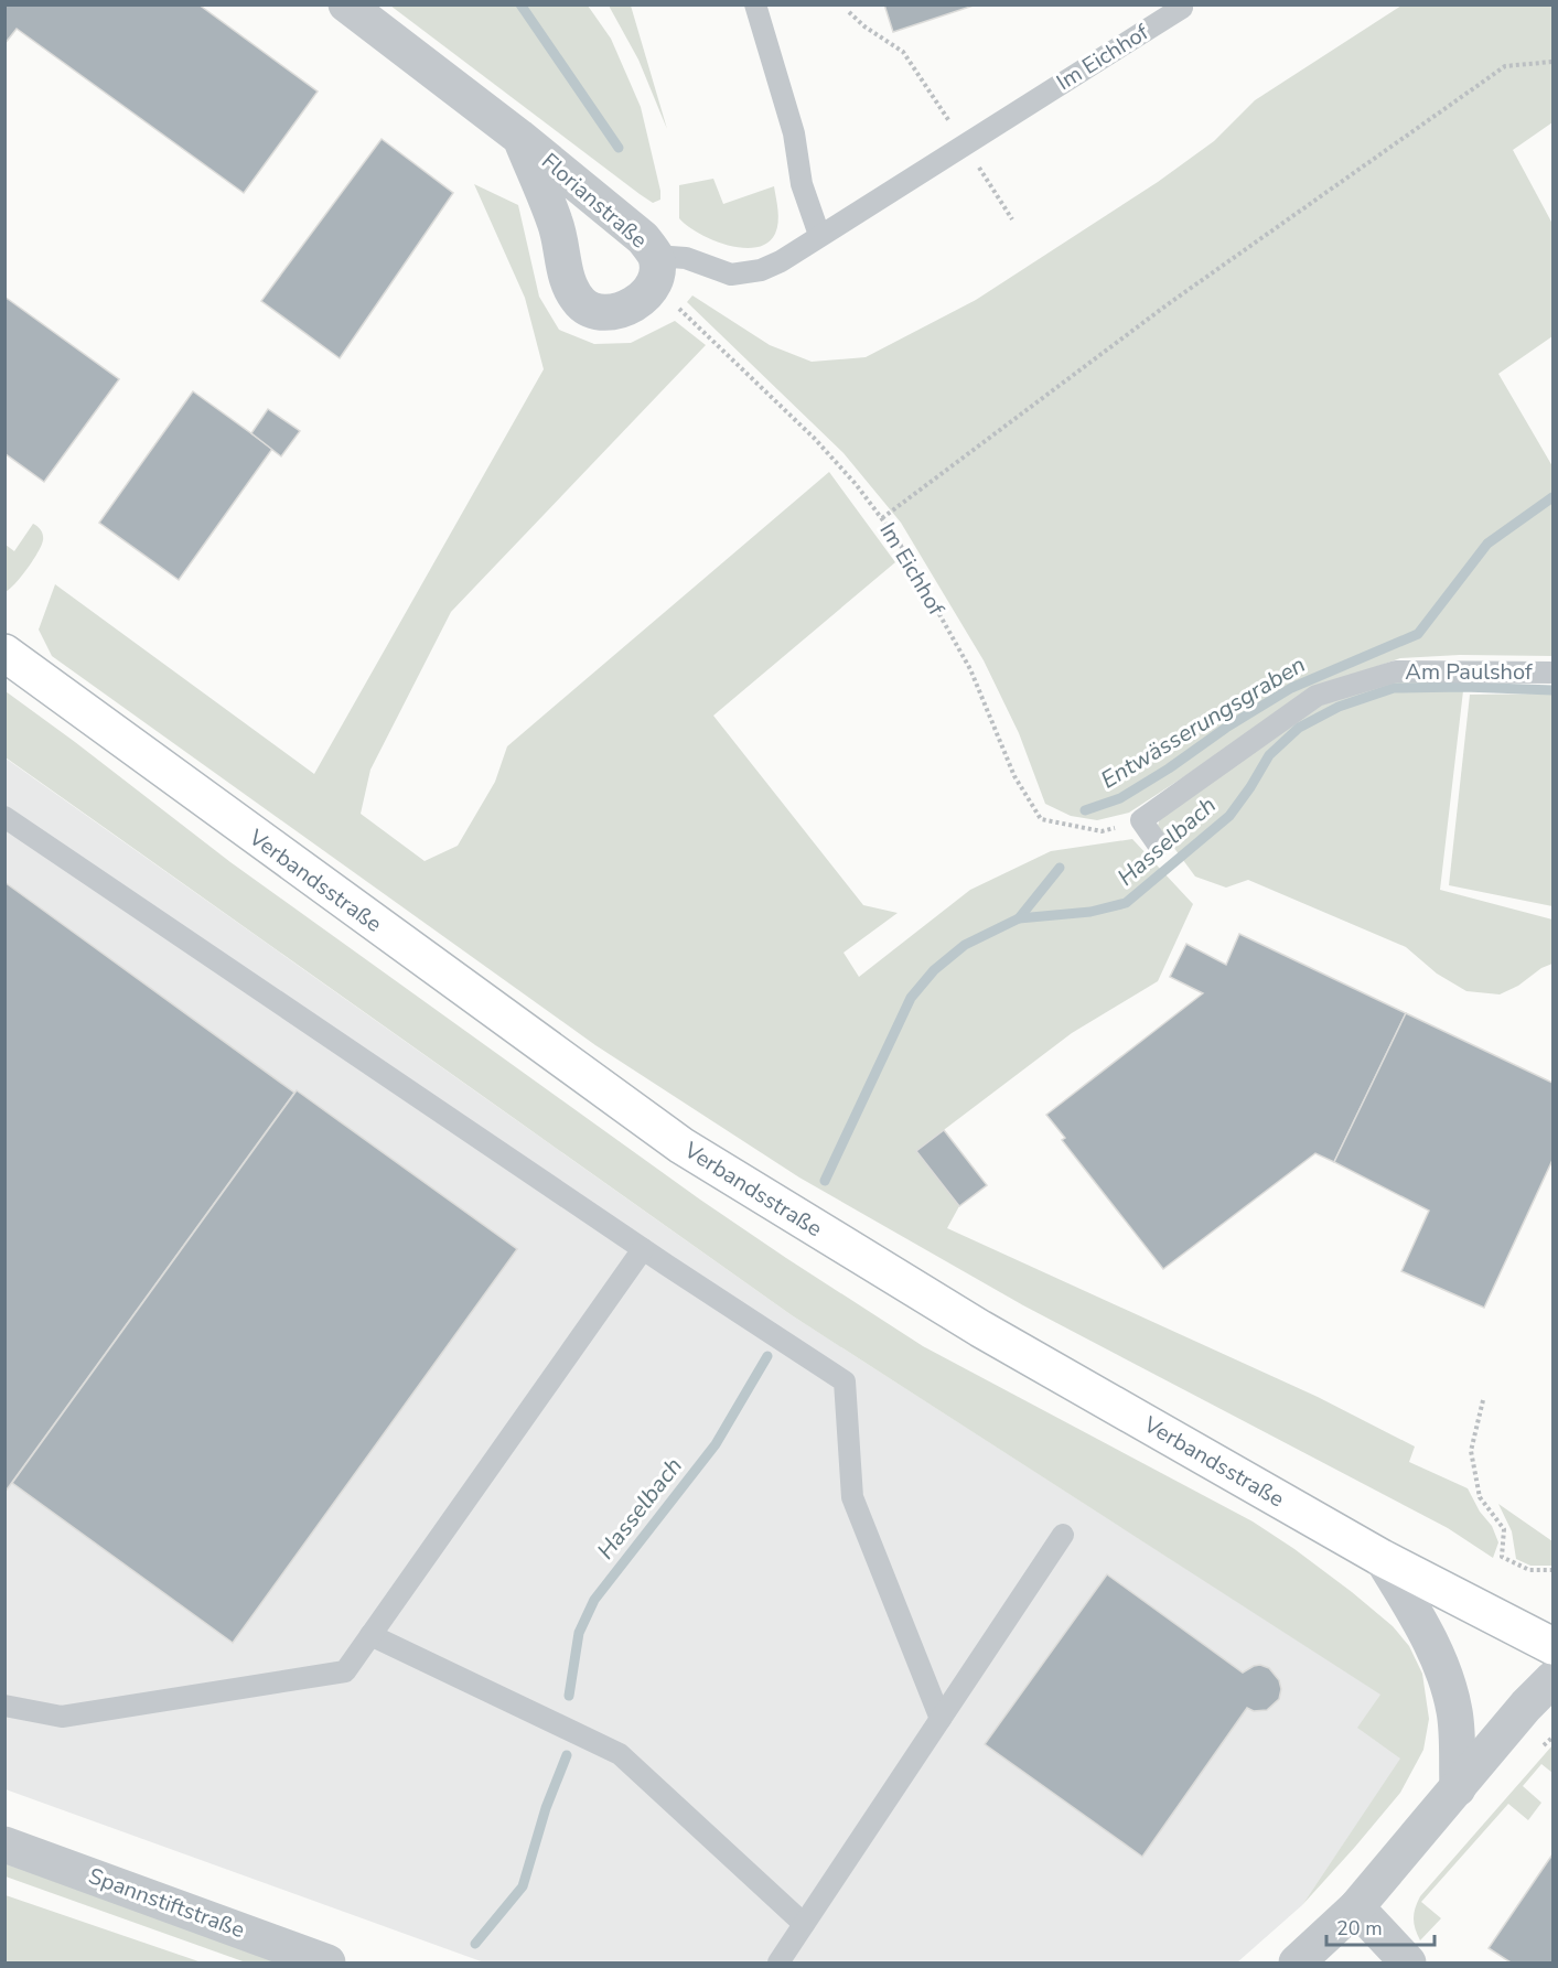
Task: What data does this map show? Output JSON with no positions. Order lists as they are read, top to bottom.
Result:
{
  "streets": {
    "main road": ["Verbandsstraße"],
    "street": ["Florianstraße", "Spannstiftstraße"],
    "lane": ["Im Eichhof", "Am Paulshof"]
  },
  "crossings": [
    ["Im Eichhof", "Florianstraße"],
    ["Im Eichhof", "Am Paulshof"]
  ],
  "water": ["Entwässerungsgraben", "Hasselbach"],
  "scale_bar": "20 m"
}
